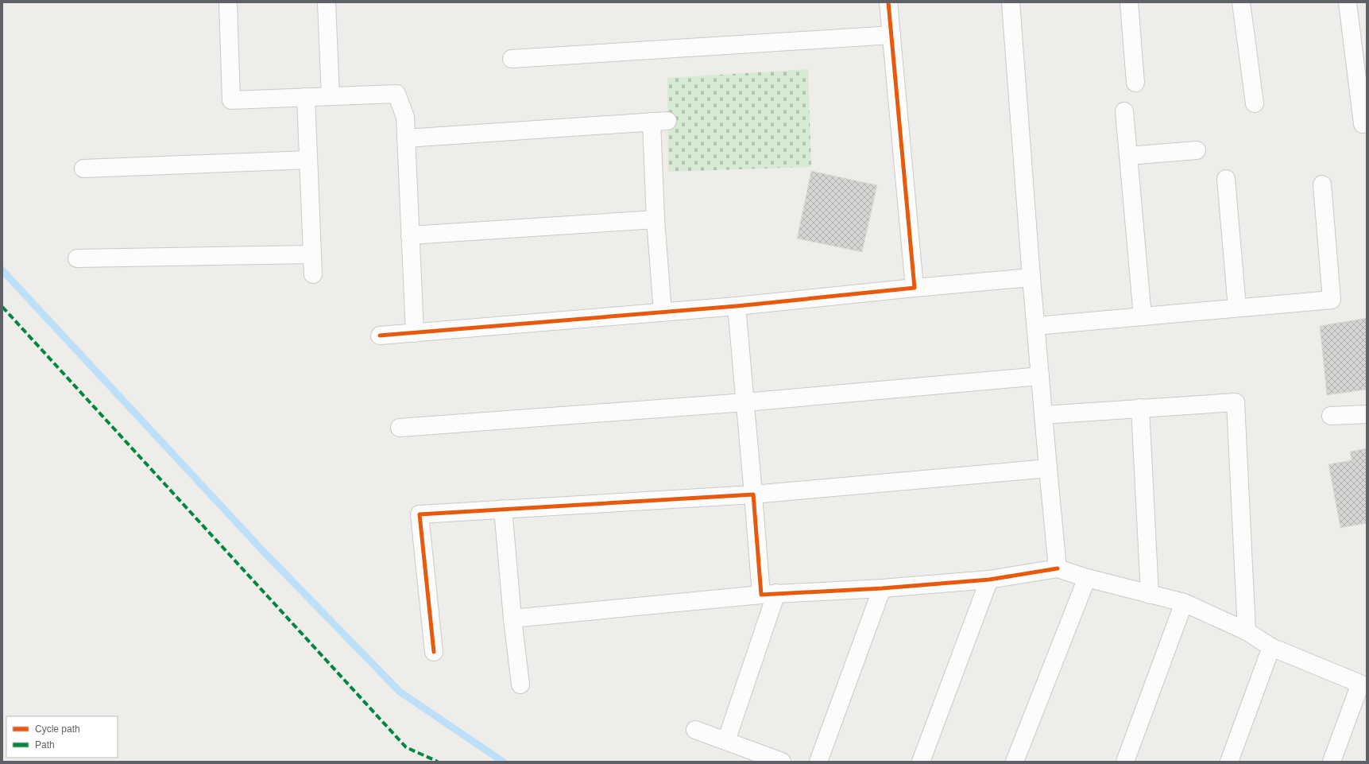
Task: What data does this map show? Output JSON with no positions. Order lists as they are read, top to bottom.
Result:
{
  "legend": ["Cycle path", "Path"]
}
